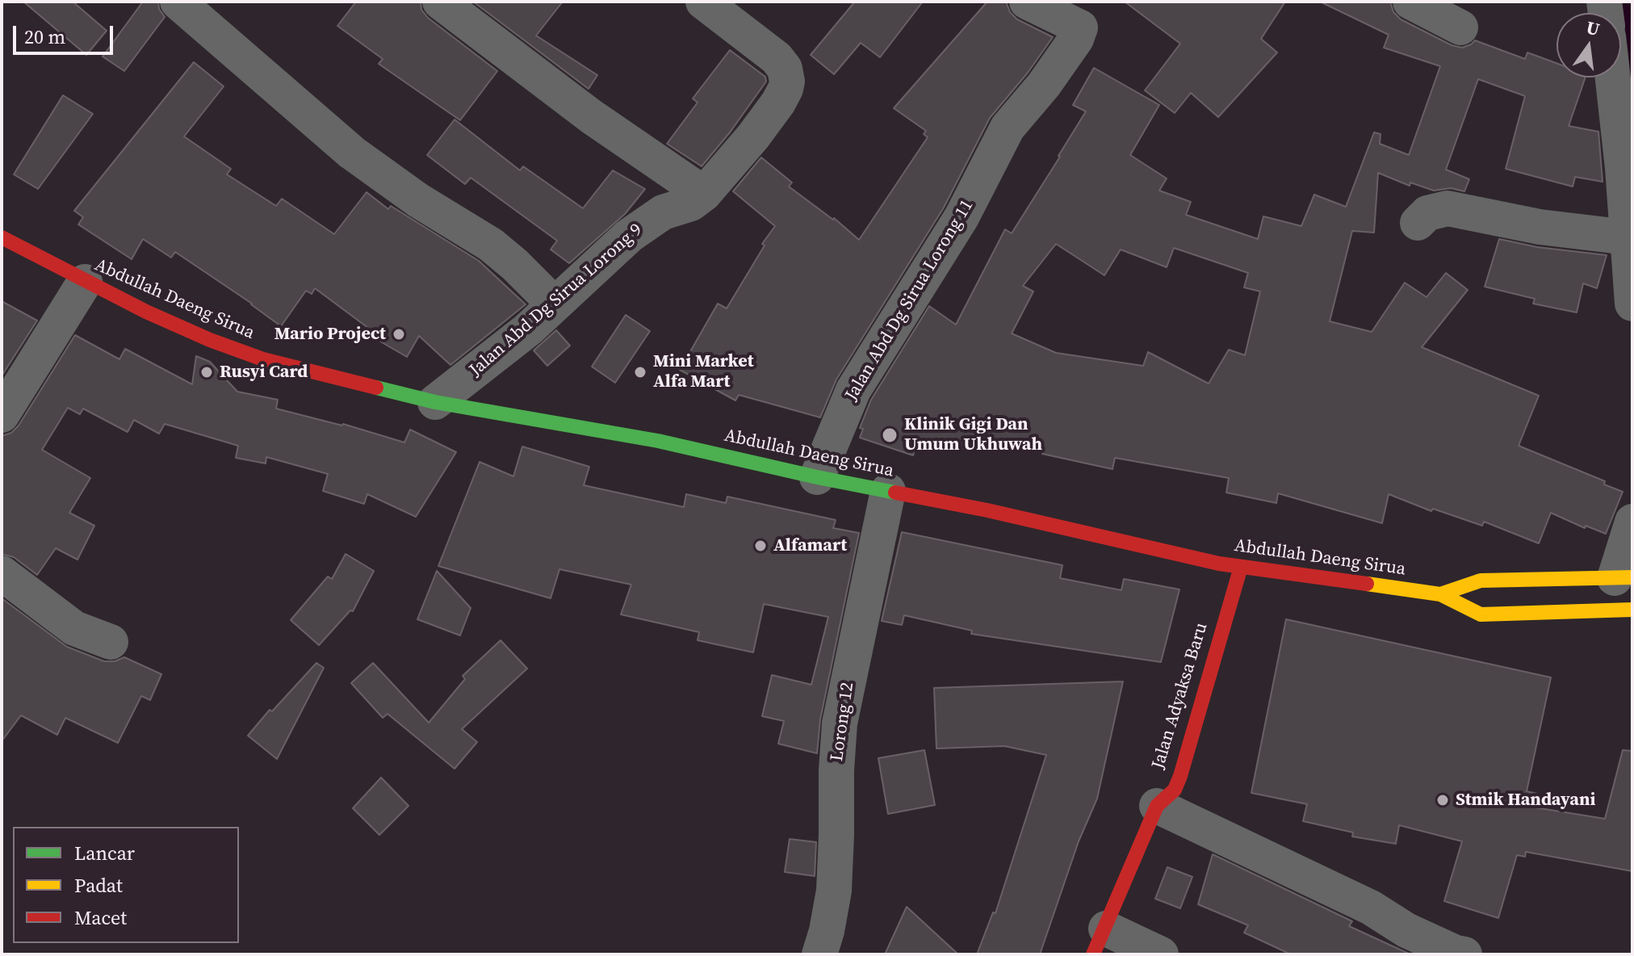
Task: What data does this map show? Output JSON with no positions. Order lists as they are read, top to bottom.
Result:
{
  "streets": {
    "main road": ["Abdullah Daeng Sirua", "Jalan Adyaksa Baru"],
    "street": ["Jalan Abd Dg Sirua Lorong 9", "Jalan Abd Dg Sirua Lorong 11", "Lorong 12"]
  },
  "crossings": [
    ["Abdullah Daeng Sirua", "Jalan Abd Dg Sirua Lorong 9"],
    ["Abdullah Daeng Sirua", "Jalan Abd Dg Sirua Lorong 11"],
    ["Abdullah Daeng Sirua", "Jalan Adyaksa Baru"],
    ["Abdullah Daeng Sirua", "Lorong 12"]
  ],
  "places": [
    "Mario Project",
    "Rusyi Card",
    "Mini Market Alfa Mart",
    "Klinik Gigi Dan Umum Ukhuwah",
    "Alfamart",
    "Stmik Handayani"
  ],
  "legend": ["Lancar", "Padat", "Macet"],
  "scale_bar": "20 m",
  "north": "top"
}
